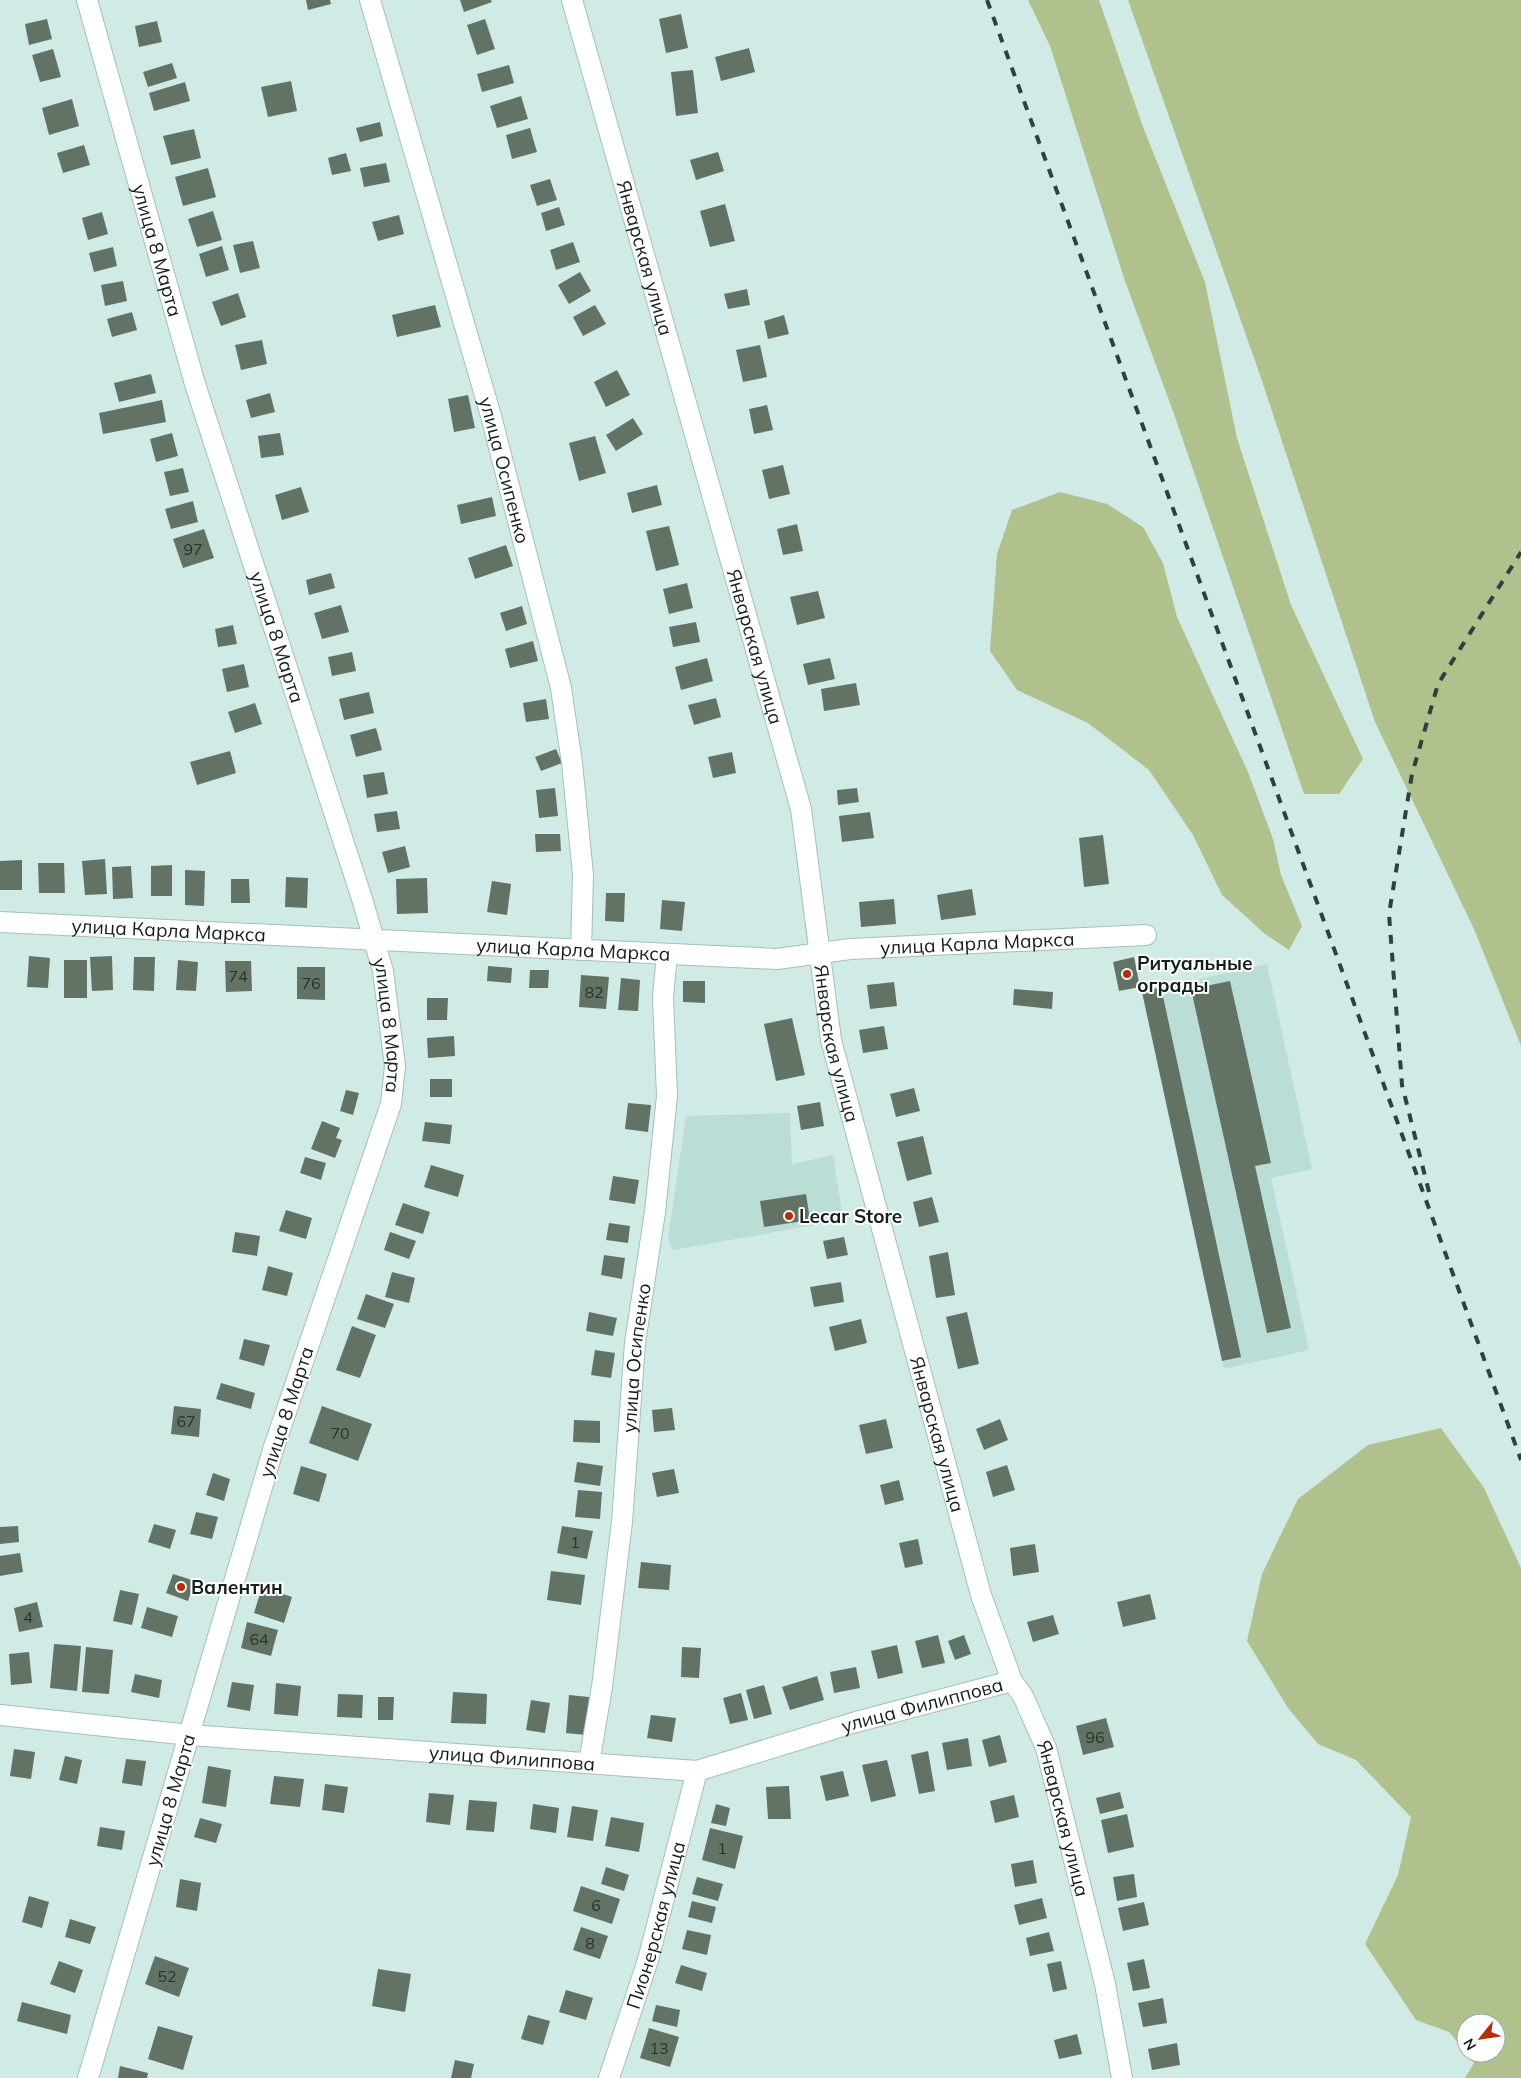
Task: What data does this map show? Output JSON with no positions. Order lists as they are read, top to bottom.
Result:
{
  "streets": {
    "street": [
      "улица 8 Марта",
      "Январская улица",
      "улица Осипенко",
      "улица Карла Маркса",
      "улица Филиппова",
      "Пионерская улица"
    ]
  },
  "crossings": [
    ["улица 8 Марта", "улица Карла Маркса"],
    ["улица 8 Марта", "улица Филиппова"],
    ["Январская улица", "улица Карла Маркса"],
    ["Январская улица", "улица Филиппова"],
    ["улица Осипенко", "улица Карла Маркса"],
    ["улица Осипенко", "улица Филиппова"],
    ["улица Филиппова", "Пионерская улица"]
  ],
  "places": ["Ритуальные ограды", "Lecar Store", "Валентин"],
  "house_numbers": [
    "97",
    "74",
    "76",
    "82",
    "67",
    "70",
    "1",
    "4",
    "64",
    "96",
    "1",
    "6",
    "8",
    "52",
    "13"
  ],
  "north": "bottom left"
}
